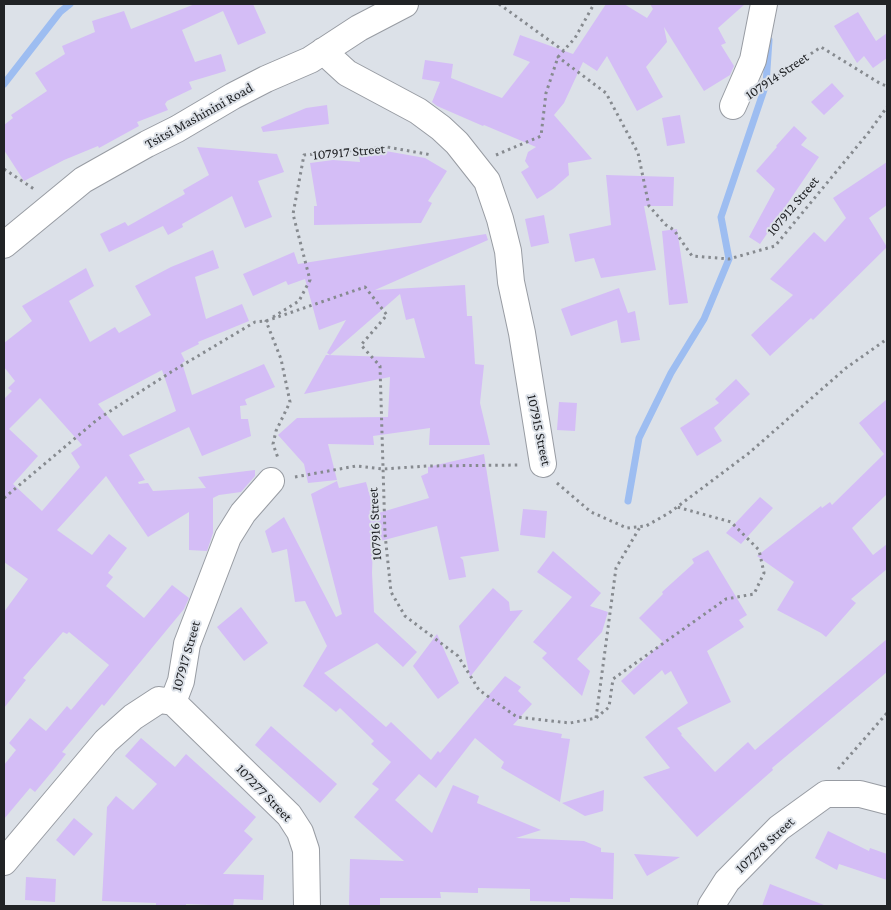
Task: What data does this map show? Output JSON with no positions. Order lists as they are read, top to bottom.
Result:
{
  "streets": {
    "street": [
      "107914 Street",
      "Tsitsi Mashinini Road",
      "107917 Street",
      "107915 Street",
      "107277 Street",
      "107278 Street"
    ],
    "path": ["107912 Street", "107916 Street"]
  },
  "crossings": [
    ["Tsitsi Mashinini Road", "107915 Street"],
    ["107917 Street", "107916 Street"],
    ["107917 Street", "107277 Street"]
  ]
}
